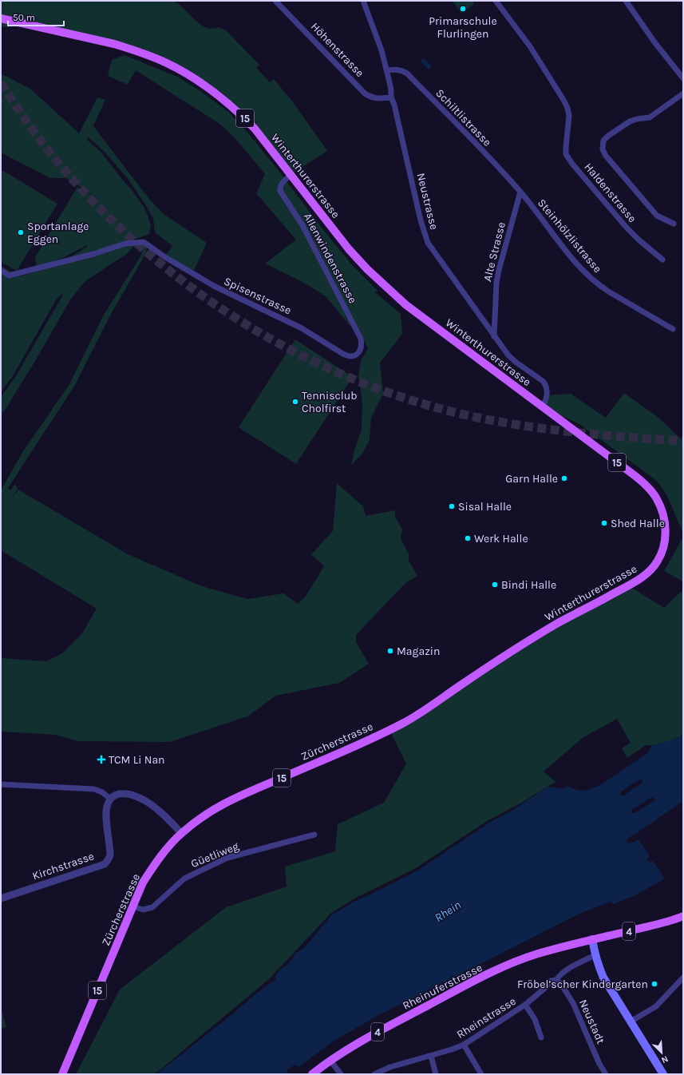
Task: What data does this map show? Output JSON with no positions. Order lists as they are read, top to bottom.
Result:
{
  "streets": {
    "main road": [
      "15",
      "Winterthurerstrasse",
      "Zürcherstrasse",
      "4",
      "Rheinuferstrasse"
    ],
    "street": [
      "Höhenstrasse",
      "Schiltlistrasse",
      "Haldenstrasse",
      "Neustrasse",
      "Steinhölzlistrasse",
      "Alte Strasse",
      "Allenwindenstrasse",
      "Spisenstrasse",
      "Güetliweg",
      "Kirchstrasse",
      "Rheinstrasse",
      "Neustadt"
    ]
  },
  "crossings": [
    ["Höhenstrasse", "Neustrasse"],
    ["Schiltlistrasse", "Neustrasse"],
    ["Schiltlistrasse", "Steinhölzlistrasse"],
    ["Schiltlistrasse", "Alte Strasse"],
    ["Winterthurerstrasse", "Neustrasse"],
    ["Winterthurerstrasse", "Allenwindenstrasse"],
    ["Winterthurerstrasse", "Zürcherstrasse"],
    ["Neustrasse", "Alte Strasse"],
    ["Steinhölzlistrasse", "Alte Strasse"],
    ["Allenwindenstrasse", "Spisenstrasse"],
    ["Zürcherstrasse", "Güetliweg"],
    ["4", "Rheinuferstrasse"],
    ["Rheinstrasse", "Neustadt"]
  ],
  "water": ["Rhein"],
  "places": {
    "other": [
      "Primarschule Flurlingen",
      "Sportanlage Eggen",
      "Tennisclub Cholfirst",
      "Garn Halle",
      "Sisal Halle",
      "Shed Halle",
      "Werk Halle",
      "Bindi Halle",
      "Magazin",
      "Fröbel’scher Kindergarten"
    ],
    "health": ["TCM Li Nan"]
  },
  "scale_bar": "50 m",
  "north": "bottom right"
}
